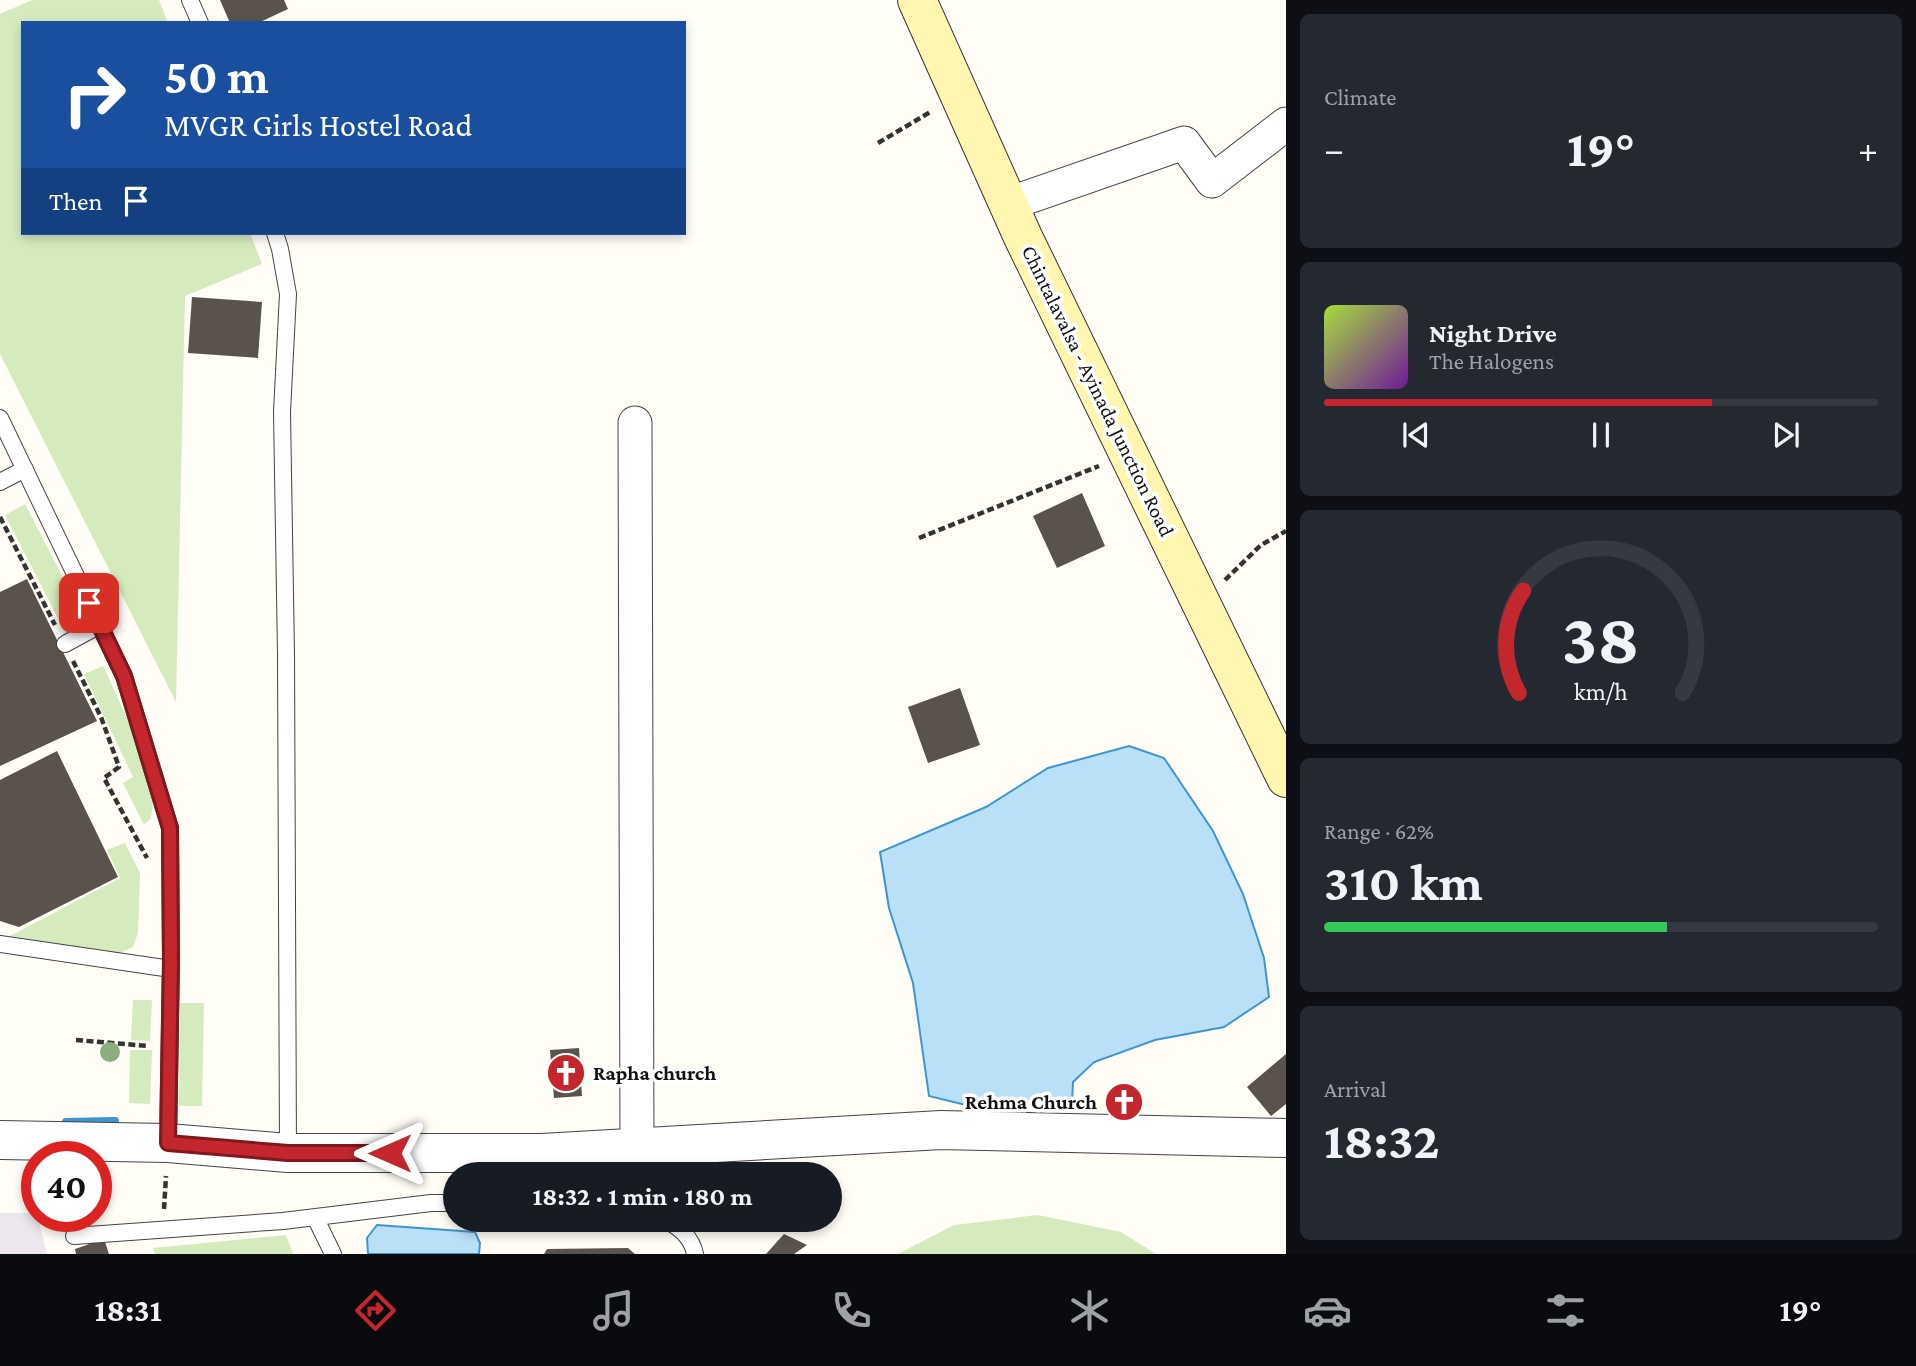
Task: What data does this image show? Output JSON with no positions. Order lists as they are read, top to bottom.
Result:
{
  "streets": {
    "main road": ["Chintalavalsa - Ayinada Junction Road"]
  },
  "places": {
    "church": ["Rapha church", "Rehma Church"]
  },
  "page": {
    "tile": [
      "Climate",
      ["Range · 62%", "310 km"],
      ["Arrival", "18:32"]
    ],
    "turn": ["50 m", "MVGR Girls Hostel Road"],
    "heat": ["−", "19°", "+"],
    "then": "Then",
    "song": ["Night Drive", "The Halogens"],
    "limit": "40",
    "trip": "18:32 · 1 min · 180 m",
    "tabs": ["18:31", "19°"],
    "gauge": ["38", "km/h"]
  }
}
